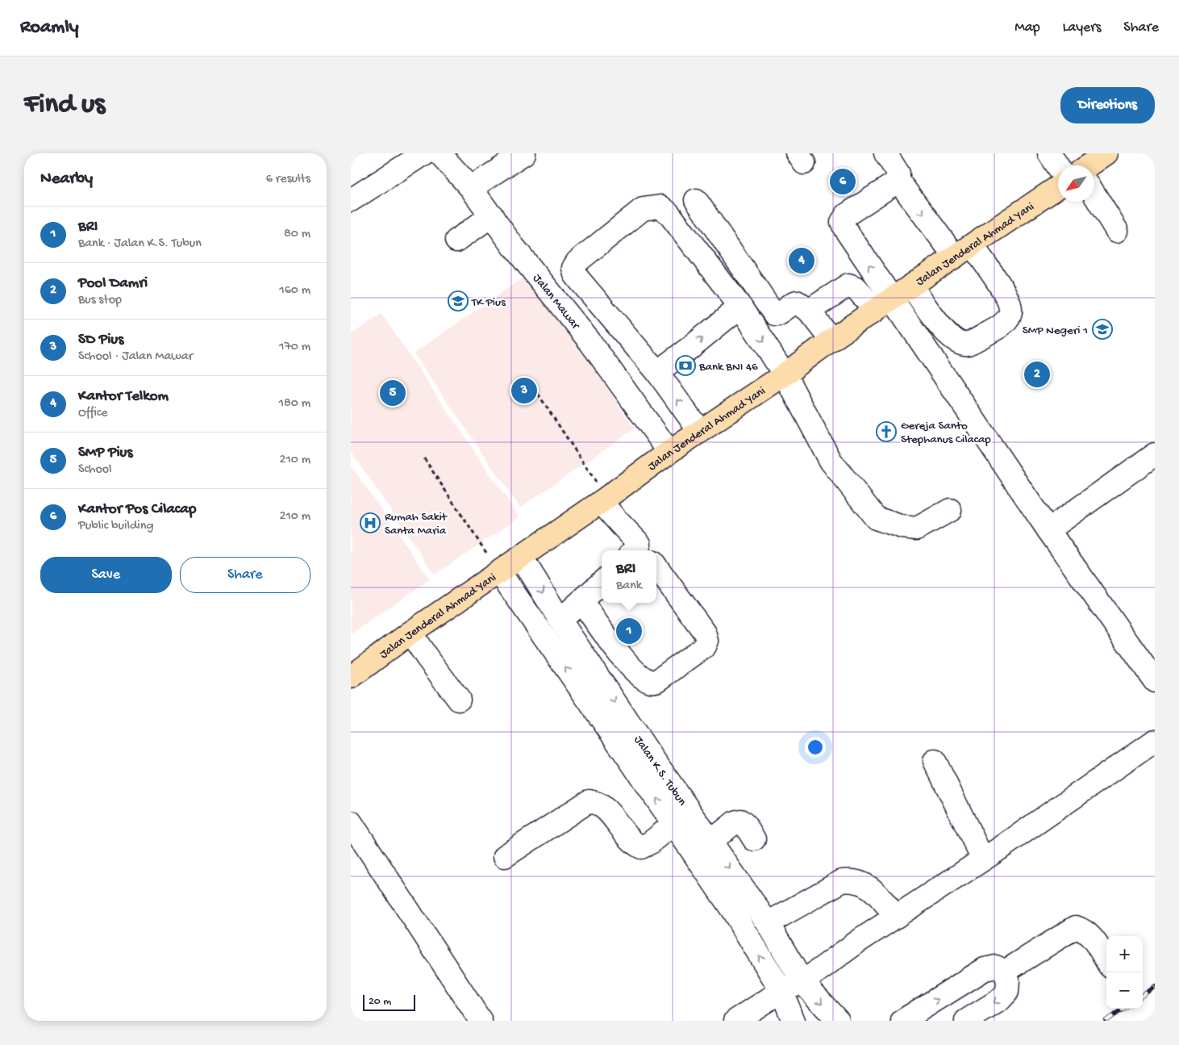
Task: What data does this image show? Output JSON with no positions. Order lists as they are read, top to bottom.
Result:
{
  "streets": {
    "main road": ["Jalan Jenderal Ahmad Yani"],
    "street": ["Jalan Mawar", "Jalan K.S. Tubun"]
  },
  "crossings": [
    ["Jalan Jenderal Ahmad Yani", "Jalan Mawar"],
    ["Jalan Jenderal Ahmad Yani", "Jalan K.S. Tubun"]
  ],
  "places": {
    "school or university": ["TK Pius", "SMP Negeri 1"],
    "bank": ["Bank BNI 46"],
    "church": ["Gereja Santo Stephanus Cilacap"],
    "hospital": ["Rumah Sakit Santa Maria"]
  },
  "scale_bar": "20 m",
  "north": "bottom left",
  "page": {
    "header": "Roamly",
    "nav": ["Map", "Layers", "Share"],
    "buttons": [
      "Directions",
      ["Save", "Share"]
    ],
    "title": "Find us",
    "heading": ["Nearby", "6 results"],
    "pins": [
      "6",
      "4",
      "2",
      "3",
      "5",
      "1"
    ],
    "list": [
      {
        "mark": "1",
        "name": "BRI",
        "note": "Bank · Jalan K.S. Tubun",
        "value": "80 m"
      },
      {
        "mark": "2",
        "name": "Pool Damri",
        "note": "Bus stop",
        "value": "160 m"
      },
      {
        "mark": "3",
        "name": "SD Pius",
        "note": "School · Jalan Mawar",
        "value": "170 m"
      },
      {
        "mark": "4",
        "name": "Kantor Telkom",
        "note": "Office",
        "value": "180 m"
      },
      {
        "mark": "5",
        "name": "SMP Pius",
        "note": "School",
        "value": "210 m"
      },
      {
        "mark": "6",
        "name": "Kantor Pos Cilacap",
        "note": "Public building",
        "value": "210 m"
      }
    ],
    "popup": ["BRI", "Bank"],
    "map_buttons": ["+", "−"],
    "scale": "20 m"
  }
}
